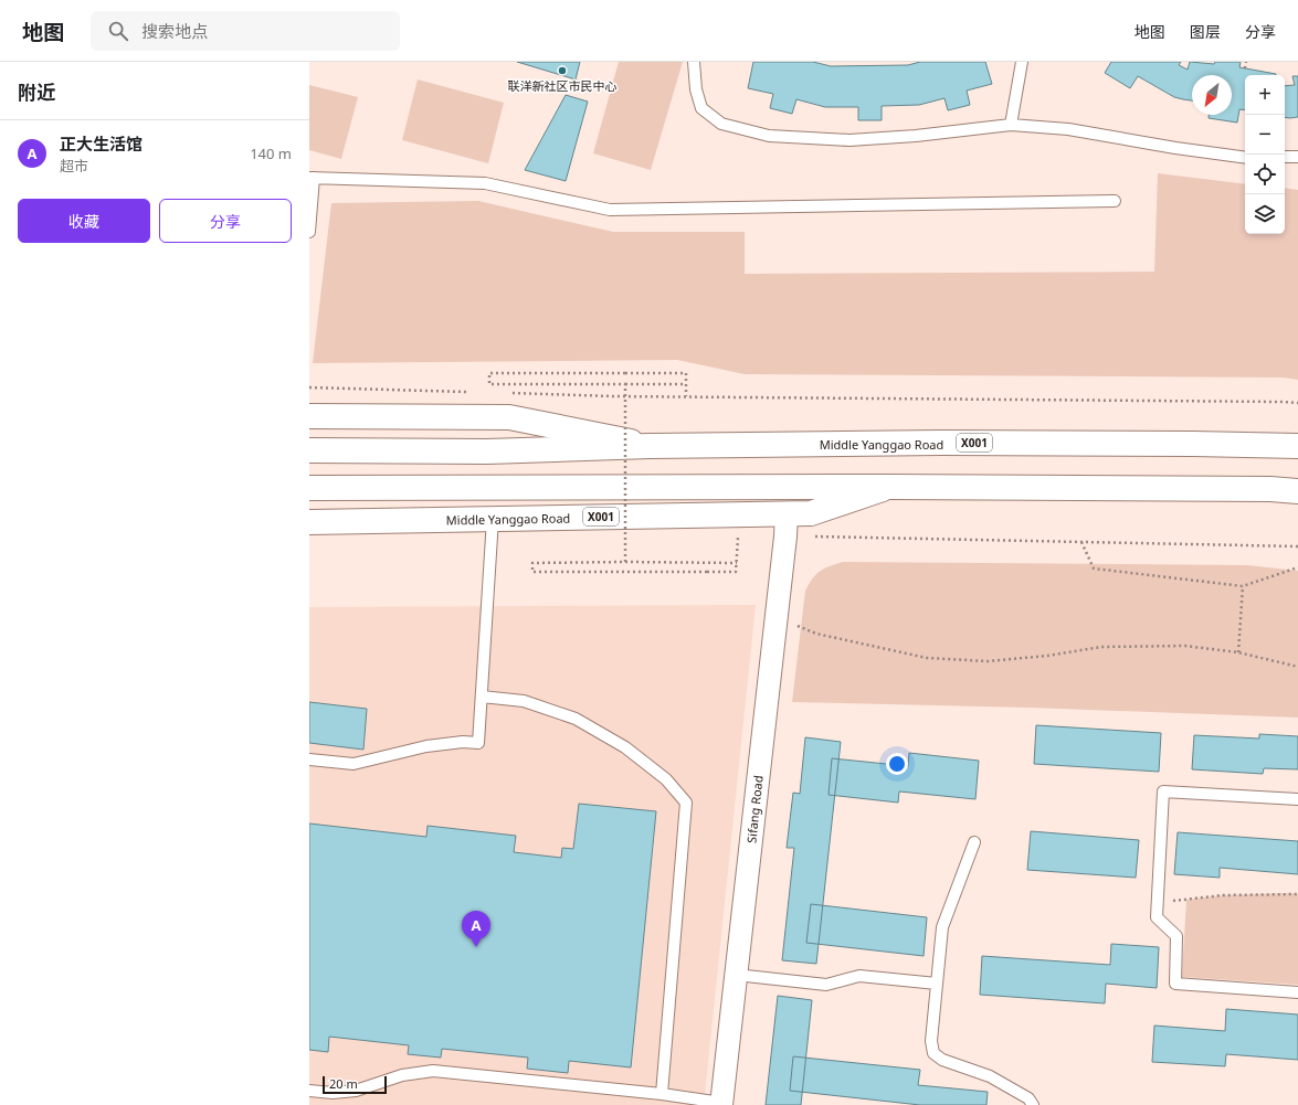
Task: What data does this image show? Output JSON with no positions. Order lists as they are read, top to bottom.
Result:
{
  "streets": {
    "main road": ["X001", "Middle Yanggao Road"],
    "street": ["Sifang Road"]
  },
  "crossings": [
    ["Middle Yanggao Road", "Sifang Road"]
  ],
  "places": ["联洋新社区市民中心"],
  "scale_bar": "20 m",
  "north": "bottom left",
  "page": {
    "header": "地图",
    "search": "搜索地点",
    "nav": ["地图", "图层", "分享"],
    "heading": "附近",
    "map_buttons": ["+", "−"],
    "list": [
      {
        "mark": "A",
        "name": "正大生活馆",
        "note": "超市",
        "value": "140 m"
      }
    ],
    "buttons": ["收藏", "分享"],
    "pins": "A",
    "scale": "20 m"
  }
}
